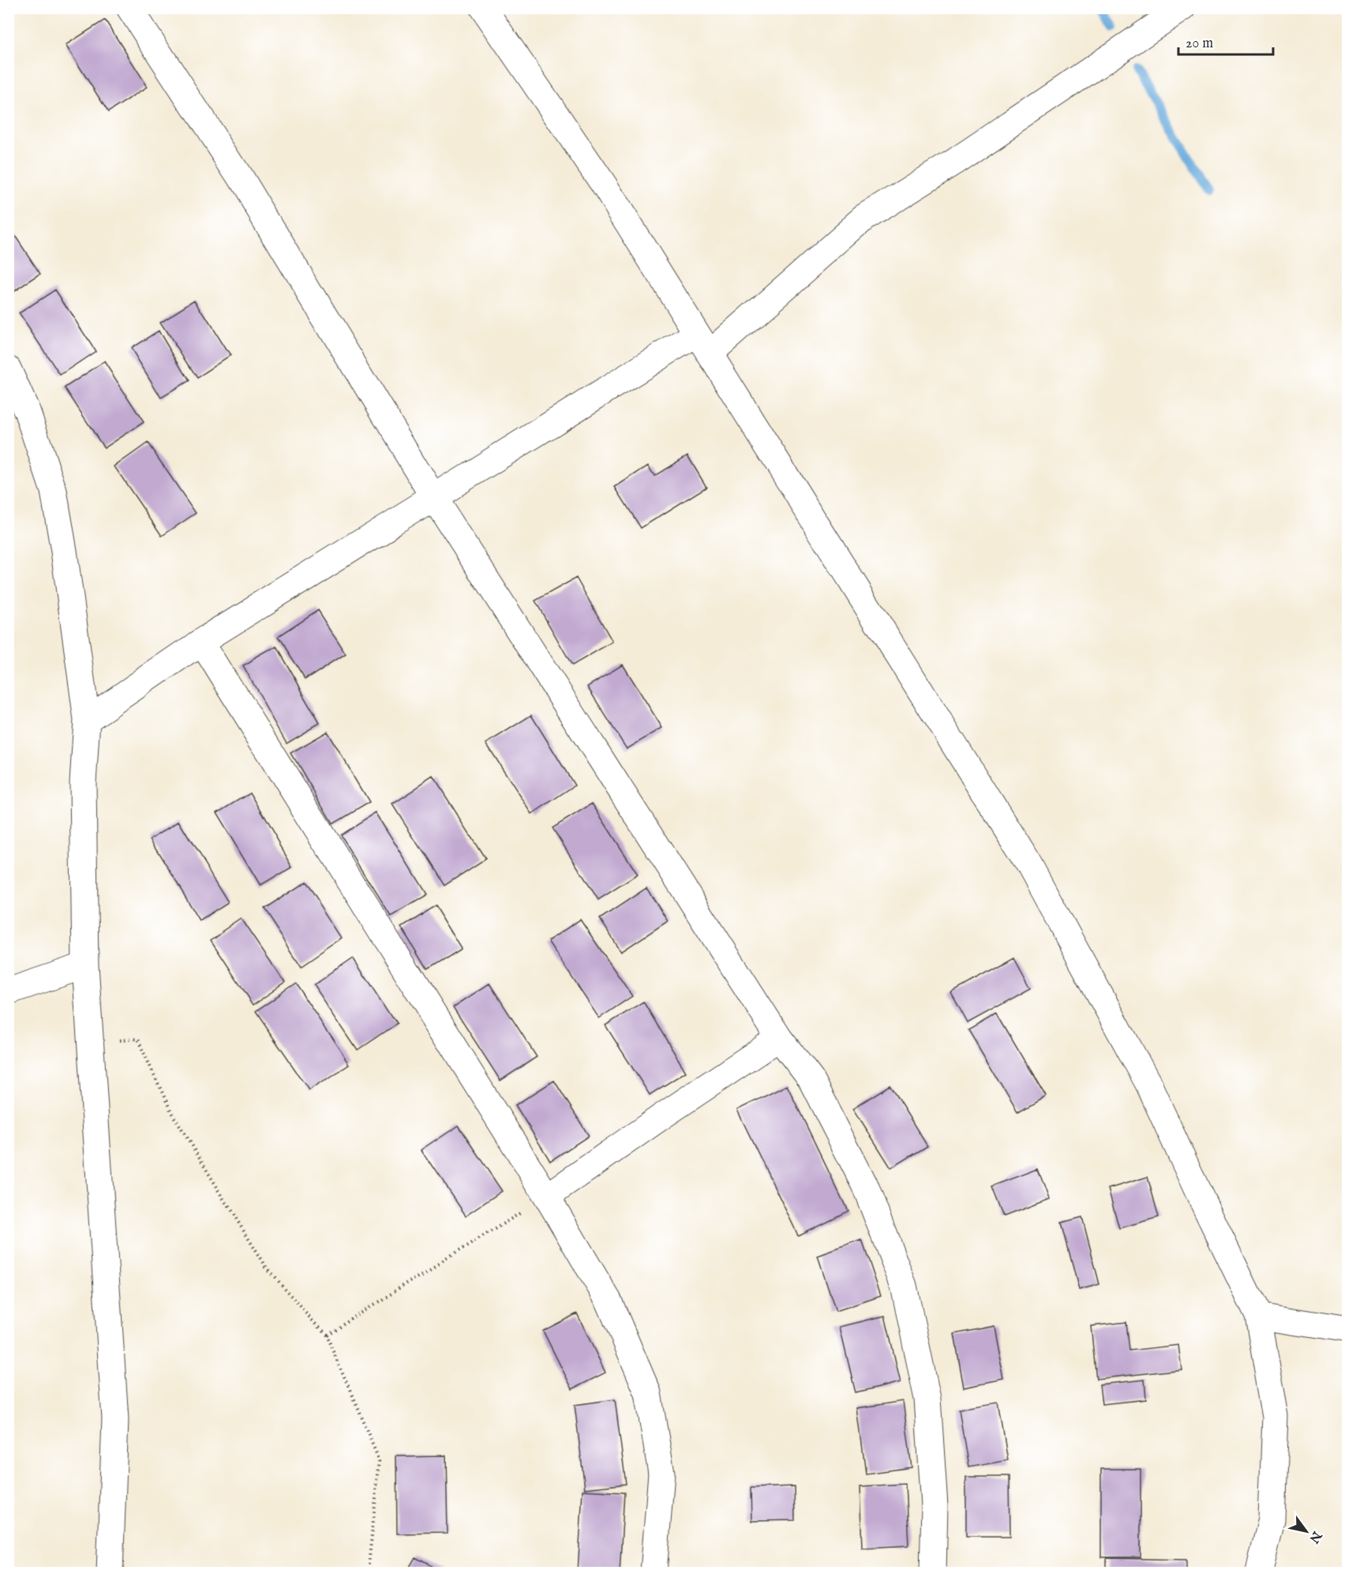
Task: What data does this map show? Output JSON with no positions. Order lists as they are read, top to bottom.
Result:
{
  "scale_bar": "20 m",
  "north": "bottom right"
}
